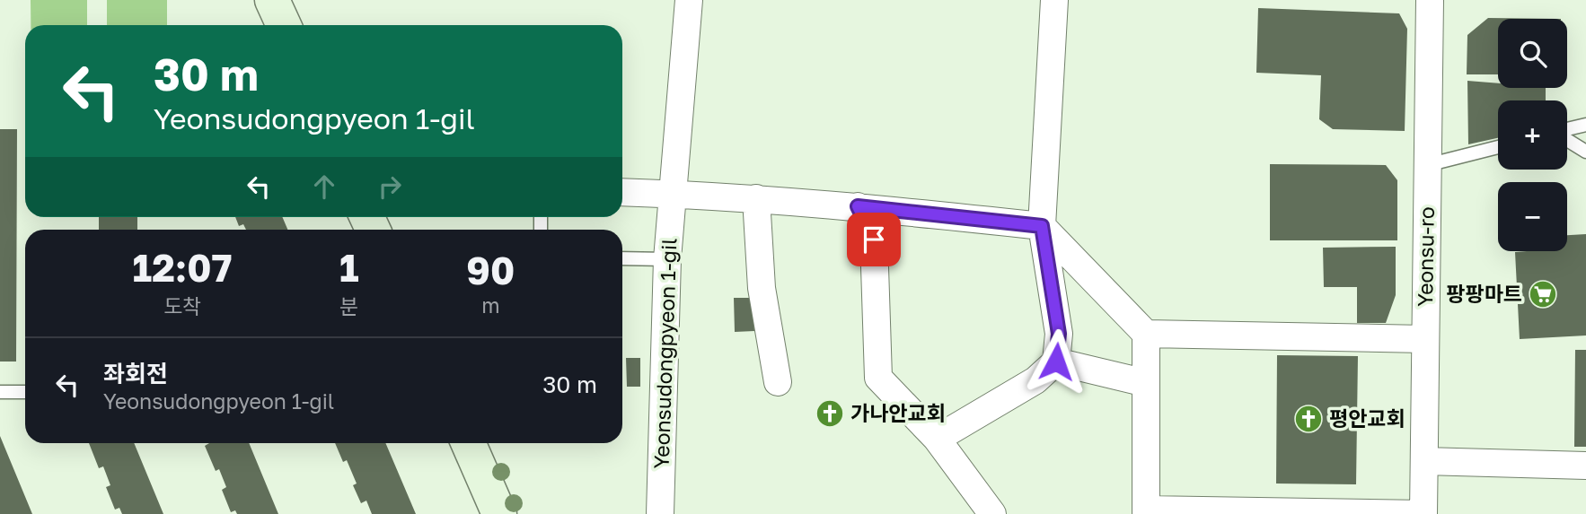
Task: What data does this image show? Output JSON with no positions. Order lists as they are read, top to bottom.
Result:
{
  "streets": {
    "street": ["Yeonsu-ro", "Yeonsudongpyeon 1-gil"]
  },
  "places": {
    "supermarket": ["팡팡마트"],
    "church": ["가나안교회", "평안교회"]
  },
  "page": {
    "map_buttons": ["+", "−"],
    "turn": ["30 m", "Yeonsudongpyeon 1-gil"],
    "eta": [
      "12:07",
      "도착",
      "1",
      "분",
      "90",
      "m"
    ],
    "list": [
      {
        "name": "좌회전",
        "note": "Yeonsudongpyeon 1-gil",
        "value": "30 m"
      }
    ]
  }
}
